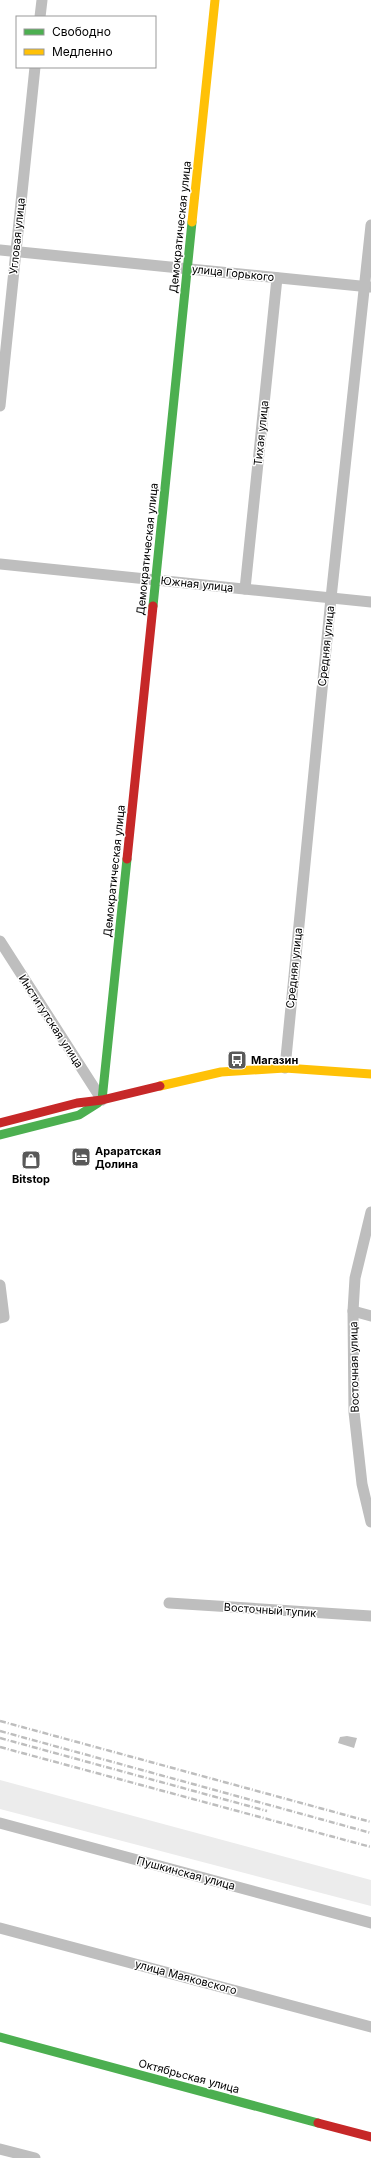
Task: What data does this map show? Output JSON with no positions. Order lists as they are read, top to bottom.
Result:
{
  "streets": {
    "street": [
      "Демократическая улица",
      "Угловая улица",
      "улица Горького",
      "Тихая улица",
      "Южная улица",
      "Средняя улица",
      "Институтская улица",
      "Восточная улица",
      "Восточный тупик",
      "Пушкинская улица",
      "улица Маяковского",
      "Октябрьская улица"
    ]
  },
  "crossings": [
    ["Демократическая улица", "улица Горького"],
    ["Демократическая улица", "Южная улица"],
    ["Демократическая улица", "Институтская улица"],
    ["Угловая улица", "улица Горького"],
    ["улица Горького", "Тихая улица"],
    ["улица Горького", "Средняя улица"],
    ["Тихая улица", "Южная улица"],
    ["Южная улица", "Средняя улица"]
  ],
  "places": {
    "bus stop": ["Магазин"],
    "hotel": ["Араратская Долина"],
    "shop": ["Bitstop"]
  },
  "legend": ["Свободно", "Медленно"]
}
